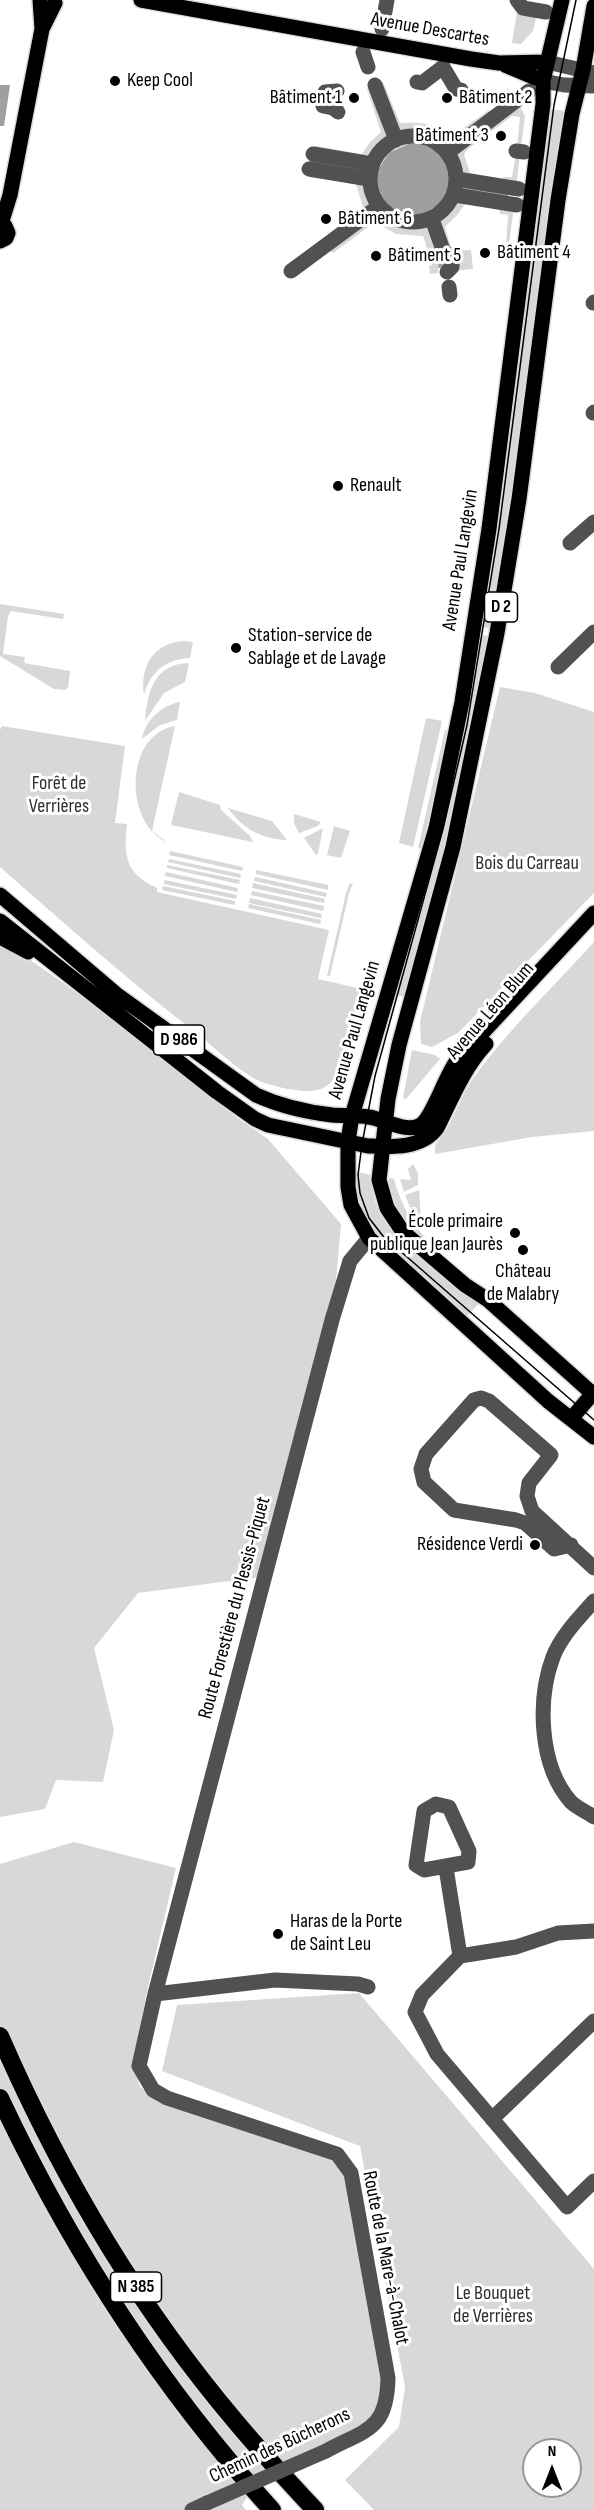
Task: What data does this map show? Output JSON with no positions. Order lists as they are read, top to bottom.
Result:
{
  "streets": {
    "highway": ["N 385"],
    "main road": [
      "Avenue Descartes",
      "Avenue Paul Langevin",
      "D 2",
      "Avenue Léon Blum",
      "D 986"
    ],
    "street": ["Route Forestière du Plessis-Piquet", "Route de la Mare-à-Chalot", "Chemin des Bûcherons"]
  },
  "crossings": [
    ["Avenue Paul Langevin", "Avenue Léon Blum"],
    ["Avenue Paul Langevin", "D 986"],
    ["Avenue Paul Langevin", "Route Forestière du Plessis-Piquet"],
    ["D 2", "Avenue Léon Blum"],
    ["Avenue Léon Blum", "D 986"],
    ["Route Forestière du Plessis-Piquet", "Route de la Mare-à-Chalot"],
    ["Route de la Mare-à-Chalot", "Chemin des Bûcherons"]
  ],
  "parks": ["Forêt de Verrières", "Bois du Carreau", "Le Bouquet de Verrières"],
  "places": [
    "Keep Cool",
    "Bâtiment 1",
    "Bâtiment 2",
    "Bâtiment 3",
    "Bâtiment 6",
    "Bâtiment 4",
    "Bâtiment 5",
    "Renault",
    "Station-service de Sablage et de Lavage",
    "École primaire publique Jean Jaurès",
    "Château de Malabry",
    "Résidence Verdi",
    "Haras de la Porte de Saint Leu"
  ],
  "north": "top"
}
